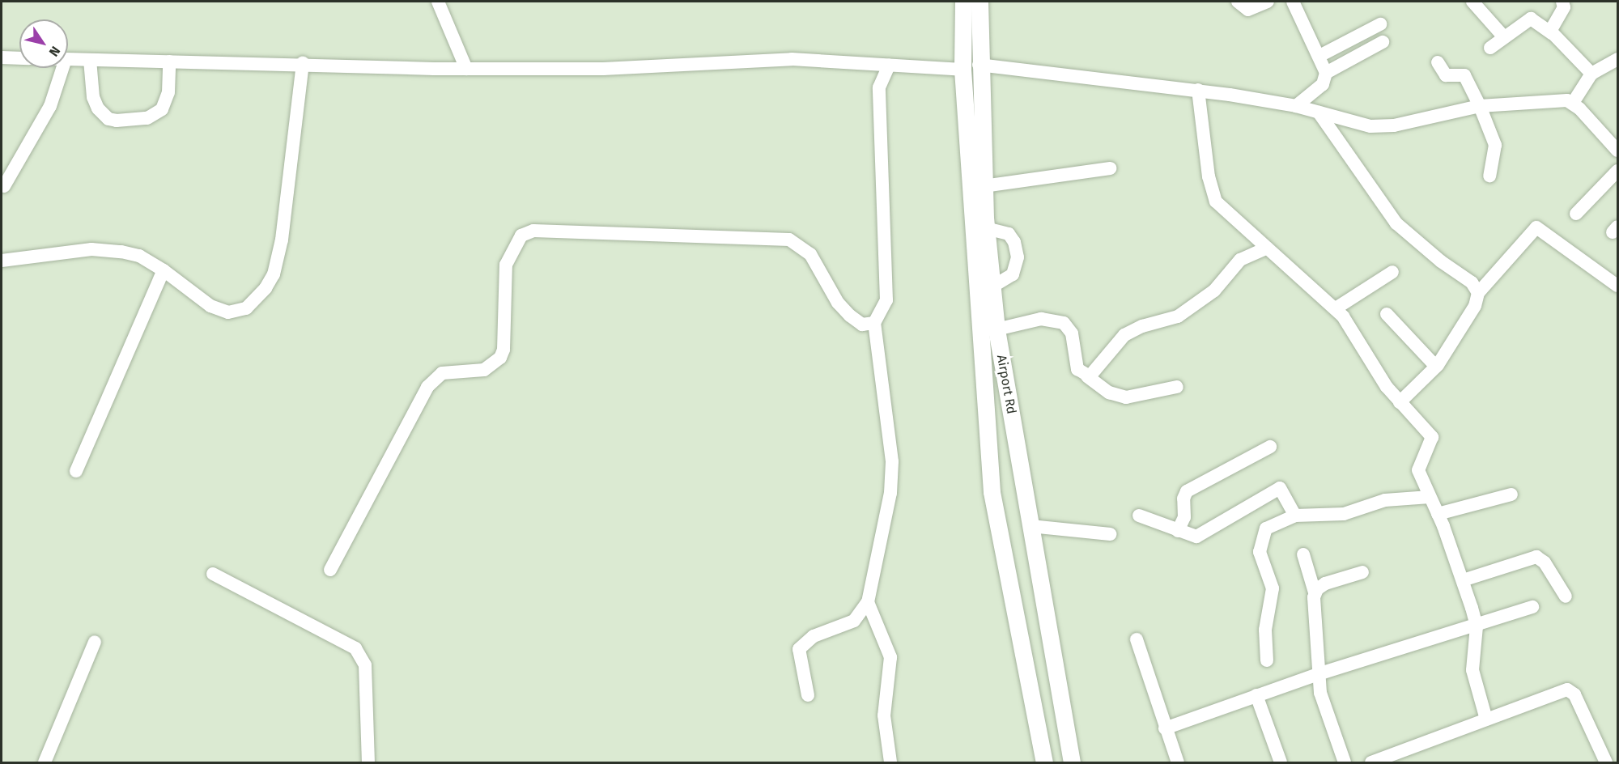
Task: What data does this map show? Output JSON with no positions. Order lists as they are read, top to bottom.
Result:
{
  "streets": {
    "main road": ["Airport Rd"]
  },
  "north": "bottom right"
}
